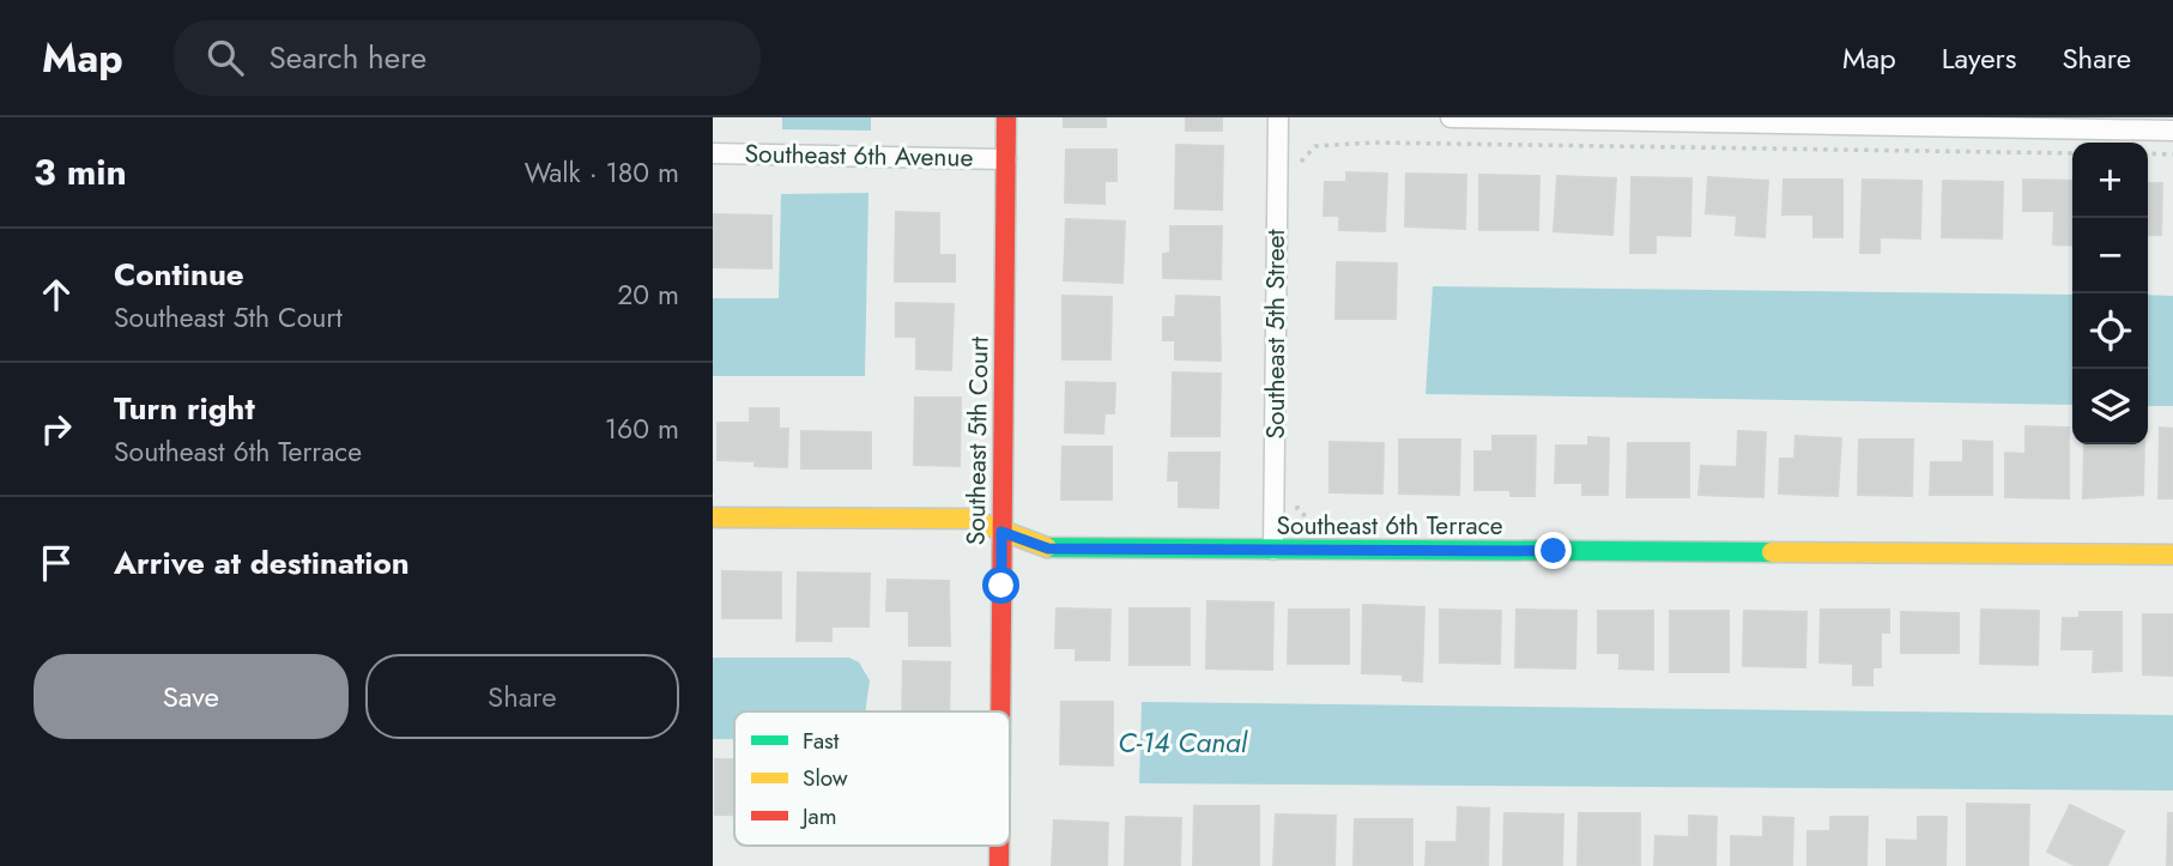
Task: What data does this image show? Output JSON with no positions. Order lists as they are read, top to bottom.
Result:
{
  "streets": {
    "street": [
      "Southeast 6th Avenue",
      "Southeast 5th Street",
      "Southeast 5th Court",
      "Southeast 6th Terrace"
    ]
  },
  "crossings": [
    ["Southeast 6th Avenue", "Southeast 5th Court"],
    ["Southeast 5th Street", "Southeast 6th Terrace"],
    ["Southeast 5th Court", "Southeast 6th Terrace"]
  ],
  "water": ["C-14 Canal"],
  "legend": ["Fast", "Slow", "Jam"],
  "page": {
    "header": "Map",
    "search": "Search here",
    "nav": ["Map", "Layers", "Share"],
    "heading": ["3 min", "Walk · 180 m"],
    "map_buttons": ["+", "−"],
    "list": [
      ["Continue", "Southeast 5th Court", "20 m"],
      ["Turn right", "Southeast 6th Terrace", "160 m"],
      "Arrive at destination"
    ],
    "buttons": ["Save", "Share"]
  }
}
